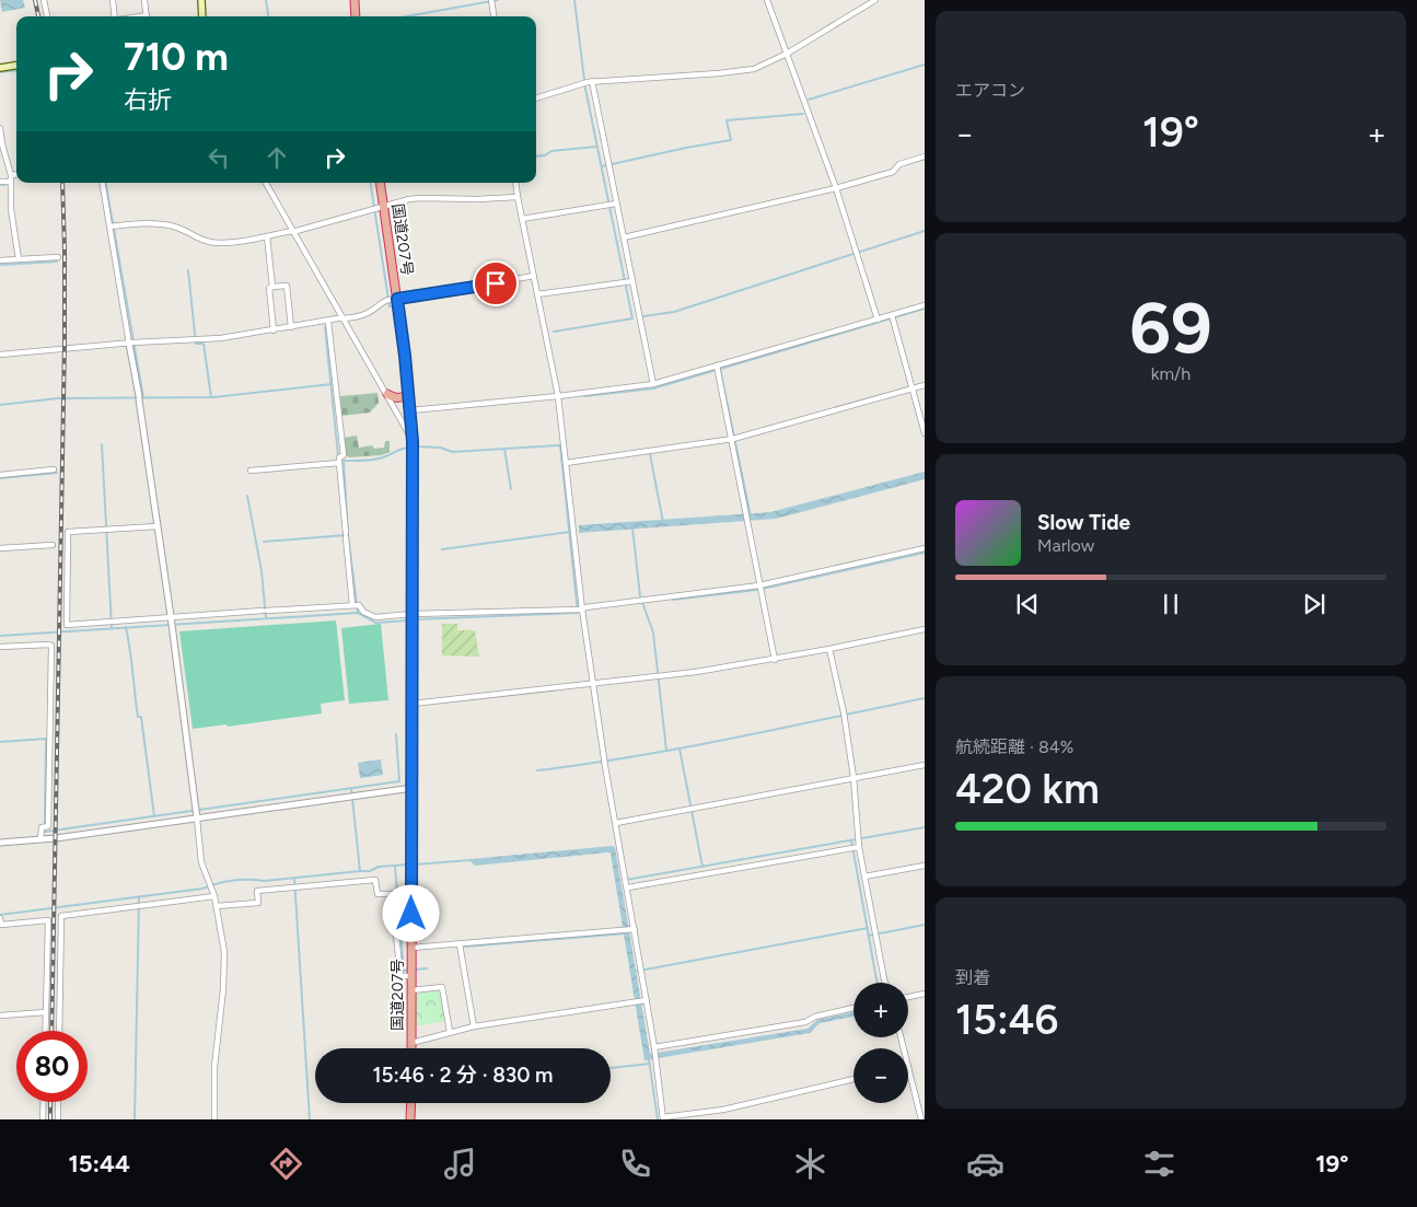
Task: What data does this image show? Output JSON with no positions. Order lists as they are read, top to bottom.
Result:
{
  "streets": {
    "highway": ["国道207号"]
  },
  "page": {
    "tile": [
      "エアコン",
      ["69", "km/h"],
      ["航続距離 · 84%", "420 km"],
      ["到着", "15:46"]
    ],
    "turn": ["710 m", "右折"],
    "heat": ["−", "19°", "+"],
    "song": ["Slow Tide", "Marlow"],
    "map_buttons": ["+", "−"],
    "limit": "80",
    "trip": "15:46 · 2 分 · 830 m",
    "tabs": ["15:44", "19°"]
  }
}
